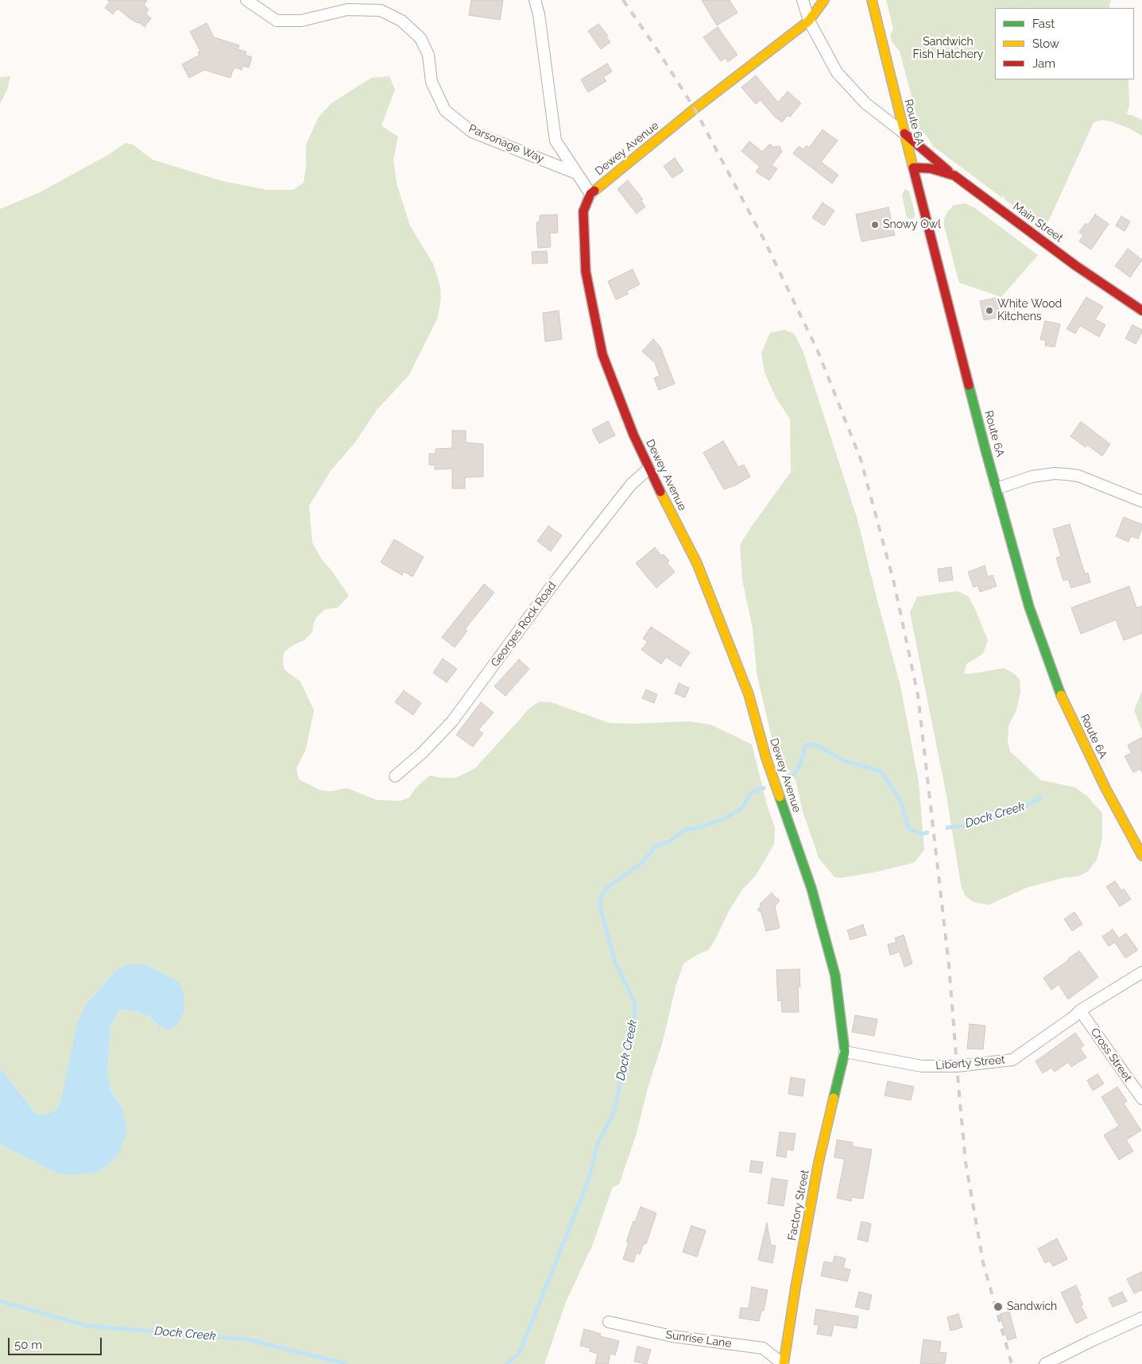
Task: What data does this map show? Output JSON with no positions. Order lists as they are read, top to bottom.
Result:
{
  "streets": {
    "street": [
      "Route 6A",
      "Parsonage Way",
      "Dewey Avenue",
      "Main Street",
      "Georges Rock Road",
      "Cross Street",
      "Liberty Street",
      "Factory Street",
      "Sunrise Lane"
    ]
  },
  "crossings": [
    ["Route 6A", "Main Street"],
    ["Parsonage Way", "Dewey Avenue"],
    ["Dewey Avenue", "Georges Rock Road"],
    ["Dewey Avenue", "Liberty Street"],
    ["Dewey Avenue", "Factory Street"],
    ["Cross Street", "Liberty Street"],
    ["Liberty Street", "Factory Street"],
    ["Factory Street", "Sunrise Lane"]
  ],
  "water": ["Dock Creek"],
  "parks": ["Sandwich Fish Hatchery"],
  "places": ["Snowy Owl", "White Wood Kitchens", "Sandwich"],
  "legend": ["Fast", "Slow", "Jam"],
  "scale_bar": "50 m"
}
